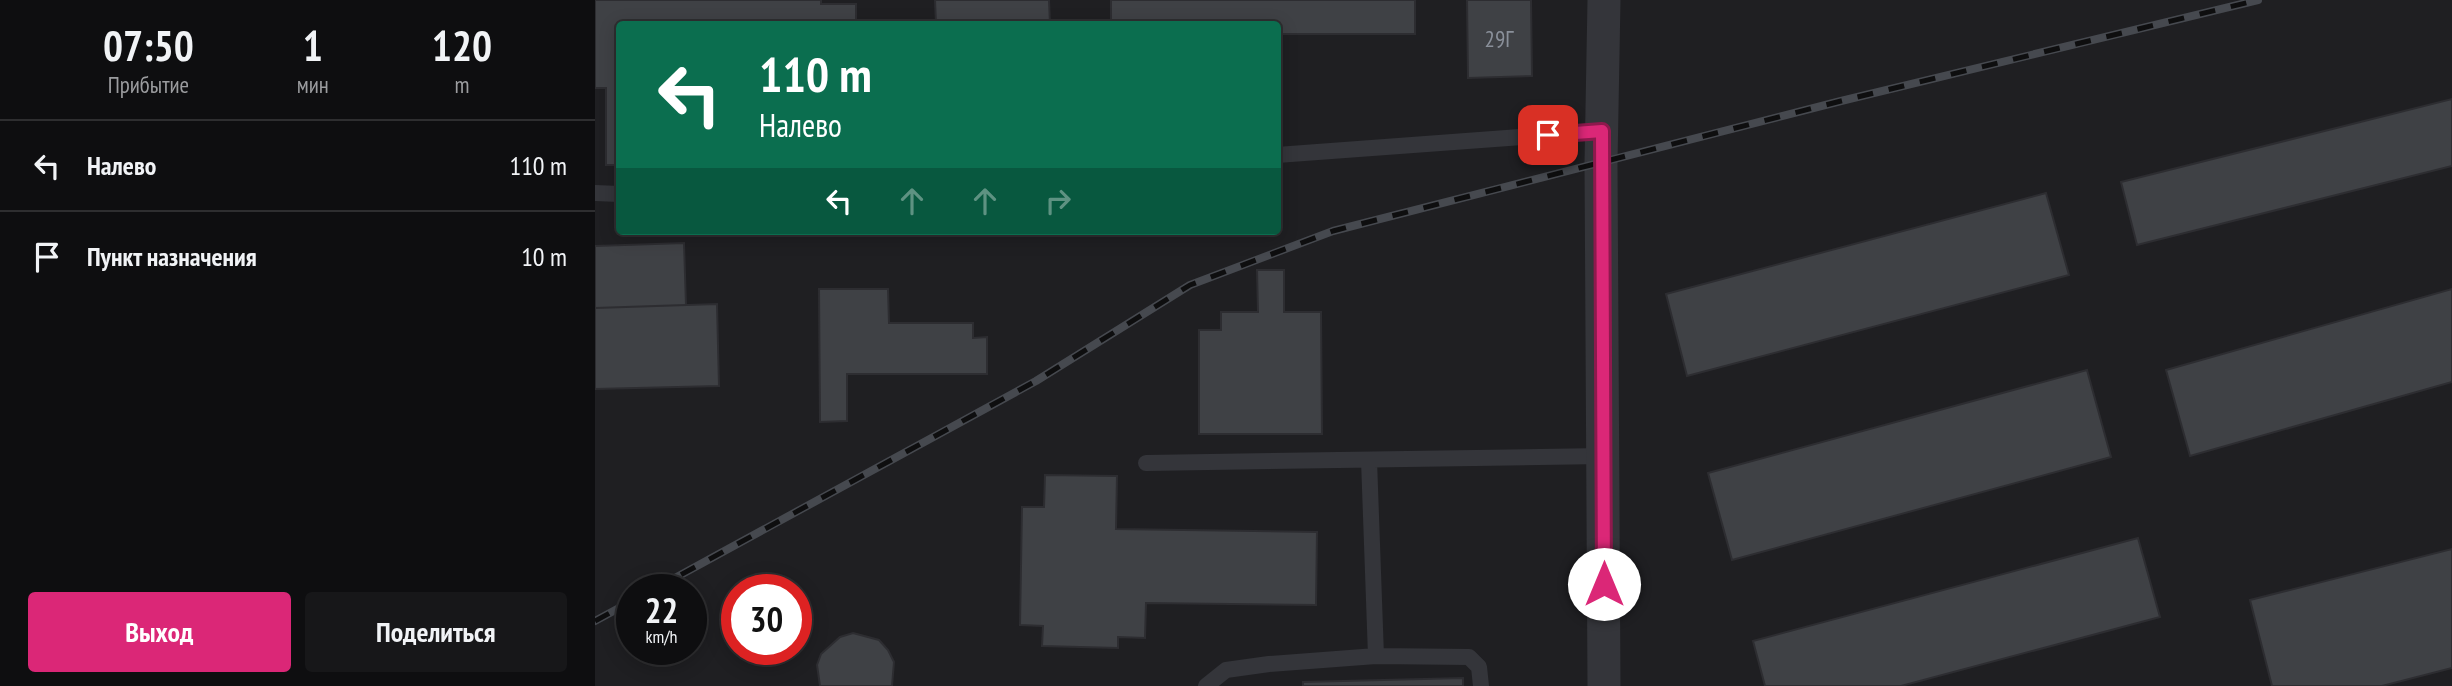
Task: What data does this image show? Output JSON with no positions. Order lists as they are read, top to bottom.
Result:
{
  "house_numbers": ["29Г"],
  "page": {
    "eta": [
      "07:50",
      "Прибытие",
      "1",
      "мин",
      "120",
      "m"
    ],
    "turn": ["110 m", "Налево"],
    "list": [
      {
        "name": "Налево",
        "value": "110 m"
      },
      {
        "name": "Пункт назначения",
        "value": "10 m"
      }
    ],
    "speed": "22 km/h",
    "limit": "30",
    "buttons": ["Выход", "Поделиться"]
  }
}
